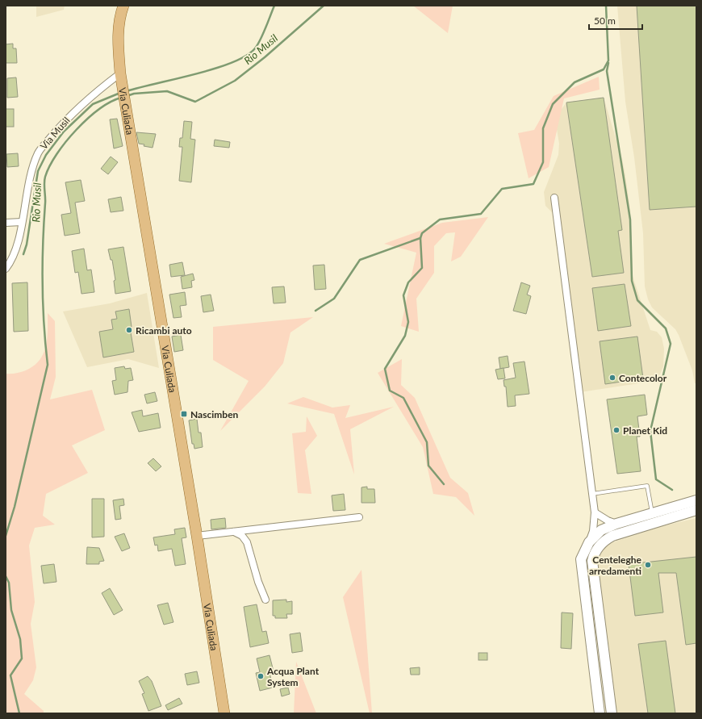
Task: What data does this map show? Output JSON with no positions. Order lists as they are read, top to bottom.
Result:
{
  "streets": {
    "main road": ["Via Culiada"],
    "street": ["Via Musil"]
  },
  "crossings": [
    ["Via Culiada", "Via Musil"]
  ],
  "water": ["Rio Musil"],
  "places": {
    "other": [
      "Ricambi auto",
      "Contecolor",
      "Planet Kid",
      "Centeleghe arredamenti",
      "Acqua Plant System"
    ],
    "transit": ["Nascimben"]
  },
  "scale_bar": "50 m"
}
